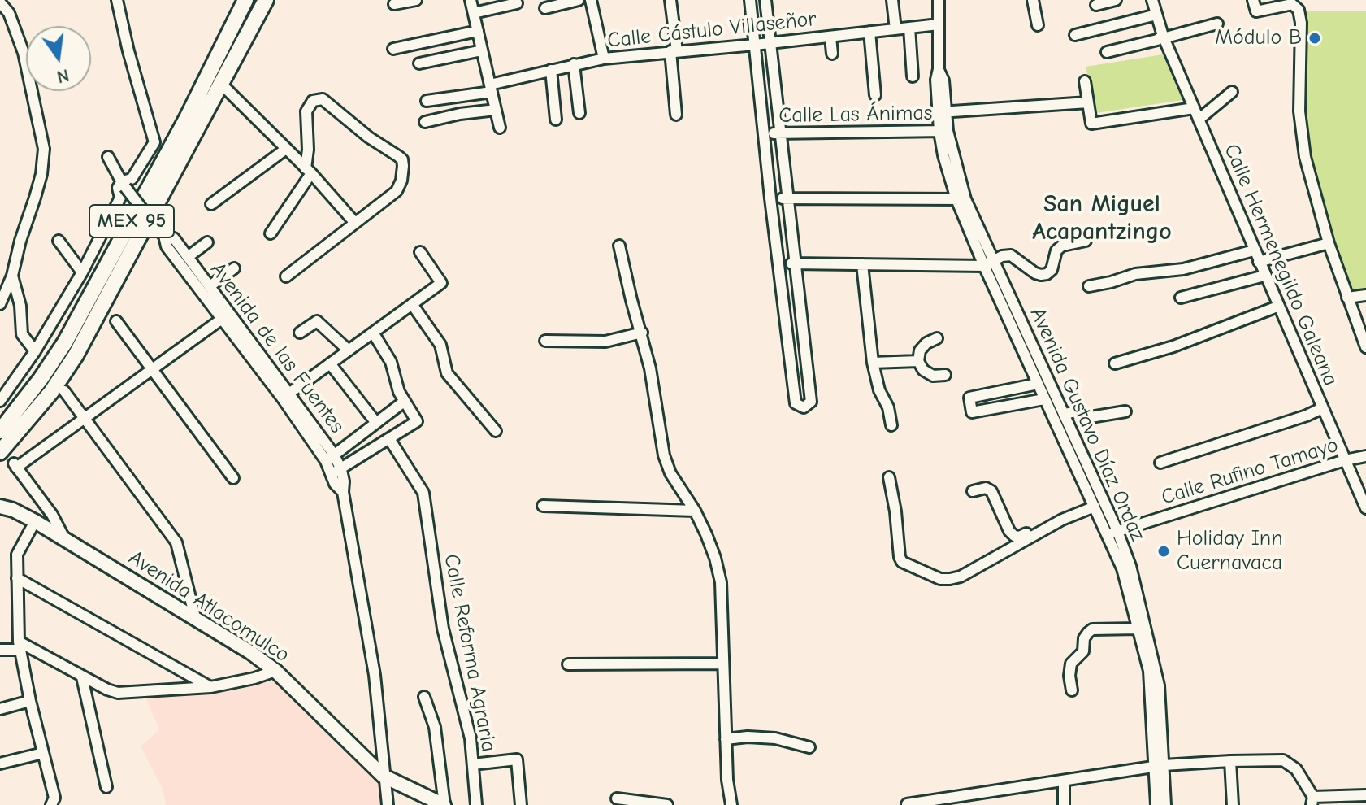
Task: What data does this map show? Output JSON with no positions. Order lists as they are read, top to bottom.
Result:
{
  "streets": {
    "highway": ["MEX 95"],
    "main road": ["Avenida Atlacomulco"],
    "street": [
      "Calle Cástulo Villaseñor",
      "Calle Las Ánimas",
      "Calle Hermenegildo Galeana",
      "Avenida de las Fuentes",
      "Avenida Gustavo Díaz Ordaz",
      "Calle Rufino Tamayo",
      "Calle Reforma Agraria"
    ]
  },
  "crossings": [
    ["Calle Cástulo Villaseñor", "Avenida Gustavo Díaz Ordaz"],
    ["Calle Las Ánimas", "Avenida Gustavo Díaz Ordaz"],
    ["Calle Hermenegildo Galeana", "Calle Rufino Tamayo"],
    ["Avenida de las Fuentes", "Avenida Atlacomulco"],
    ["Avenida Gustavo Díaz Ordaz", "Calle Rufino Tamayo"]
  ],
  "districts": ["San Miguel Acapantzingo"],
  "places": ["Módulo B", "Holiday Inn Cuernavaca"],
  "north": "bottom"
}
